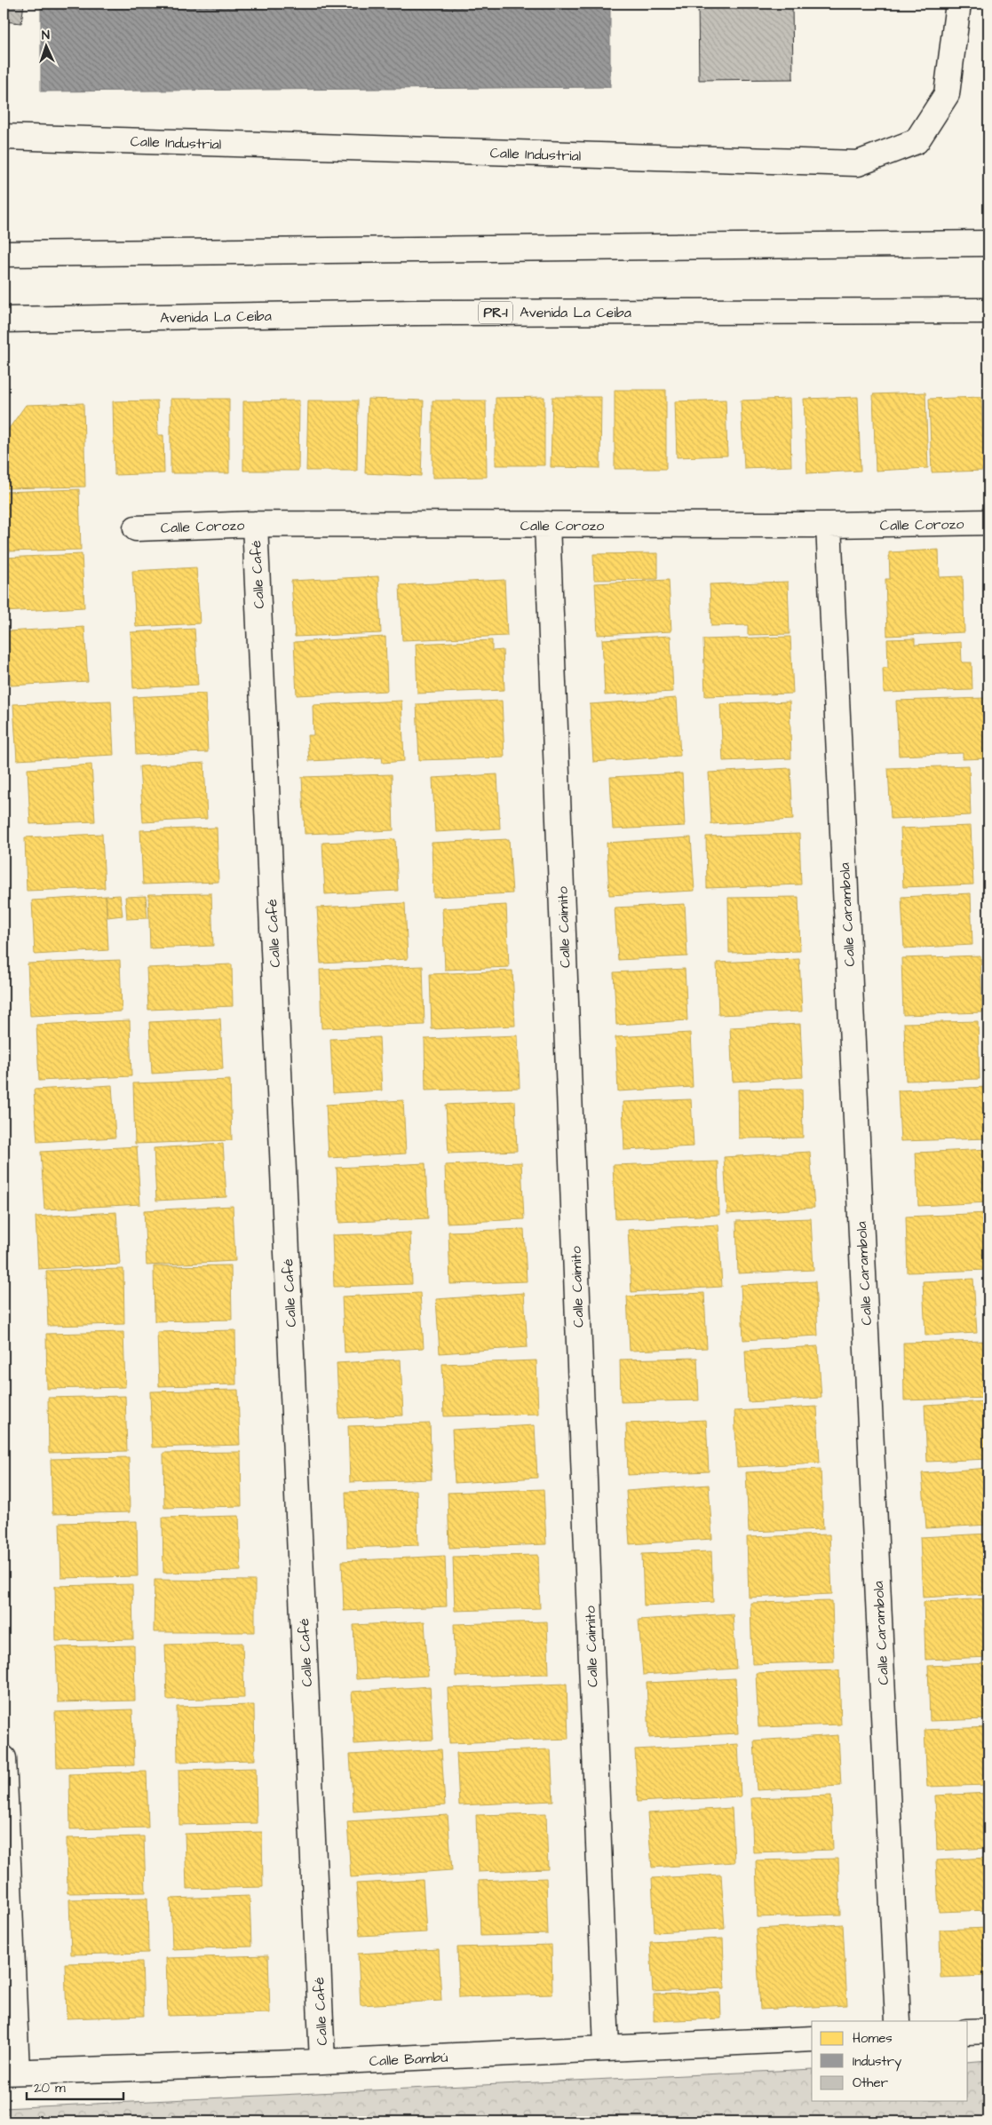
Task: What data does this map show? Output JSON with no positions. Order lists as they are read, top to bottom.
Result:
{
  "streets": {
    "main road": [
      "Calle Industrial",
      "Avenida La Ceiba",
      "PR-1",
      "Calle Corozo",
      "Calle Café",
      "Calle Carambola",
      "Calle Caimito",
      "Calle Bambú"
    ]
  },
  "crossings": [
    ["Calle Corozo", "Calle Café"],
    ["Calle Corozo", "Calle Carambola"],
    ["Calle Corozo", "Calle Caimito"],
    ["Calle Café", "Calle Bambú"],
    ["Calle Caimito", "Calle Bambú"]
  ],
  "legend": ["Homes", "Industry", "Other"],
  "scale_bar": "20 m",
  "north": "top"
}
